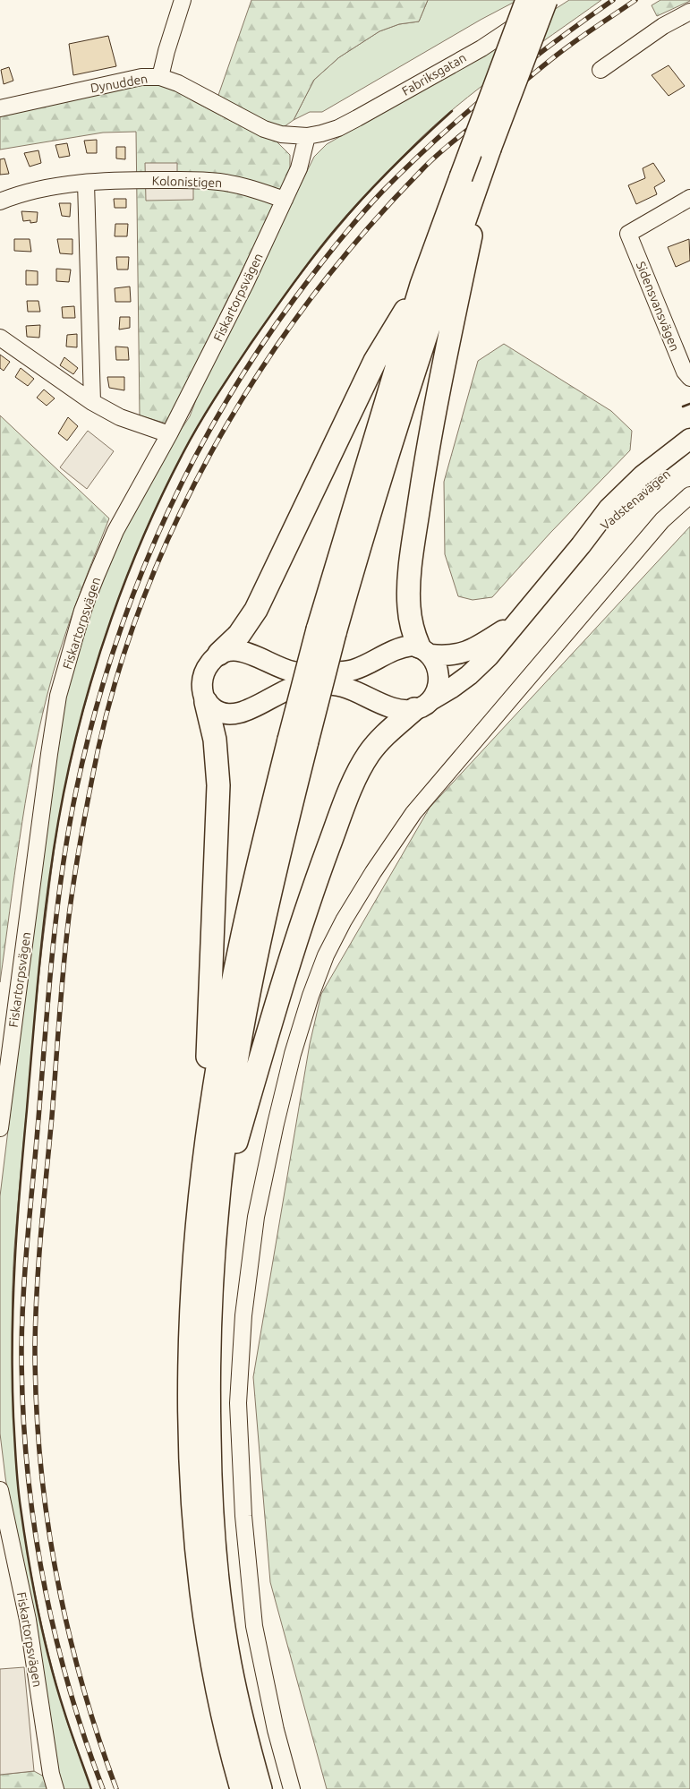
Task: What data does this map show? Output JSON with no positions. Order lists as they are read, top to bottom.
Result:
{
  "streets": {
    "main road": ["Vadstenavägen"],
    "street": [
      "Fabriksgatan",
      "Dynudden",
      "Kolonistigen",
      "Fiskartorpsvägen",
      "Sidensvansvägen"
    ]
  },
  "crossings": [
    ["Fabriksgatan", "Dynudden"],
    ["Fabriksgatan", "Fiskartorpsvägen"],
    ["Dynudden", "Fiskartorpsvägen"],
    ["Kolonistigen", "Fiskartorpsvägen"]
  ]
}
